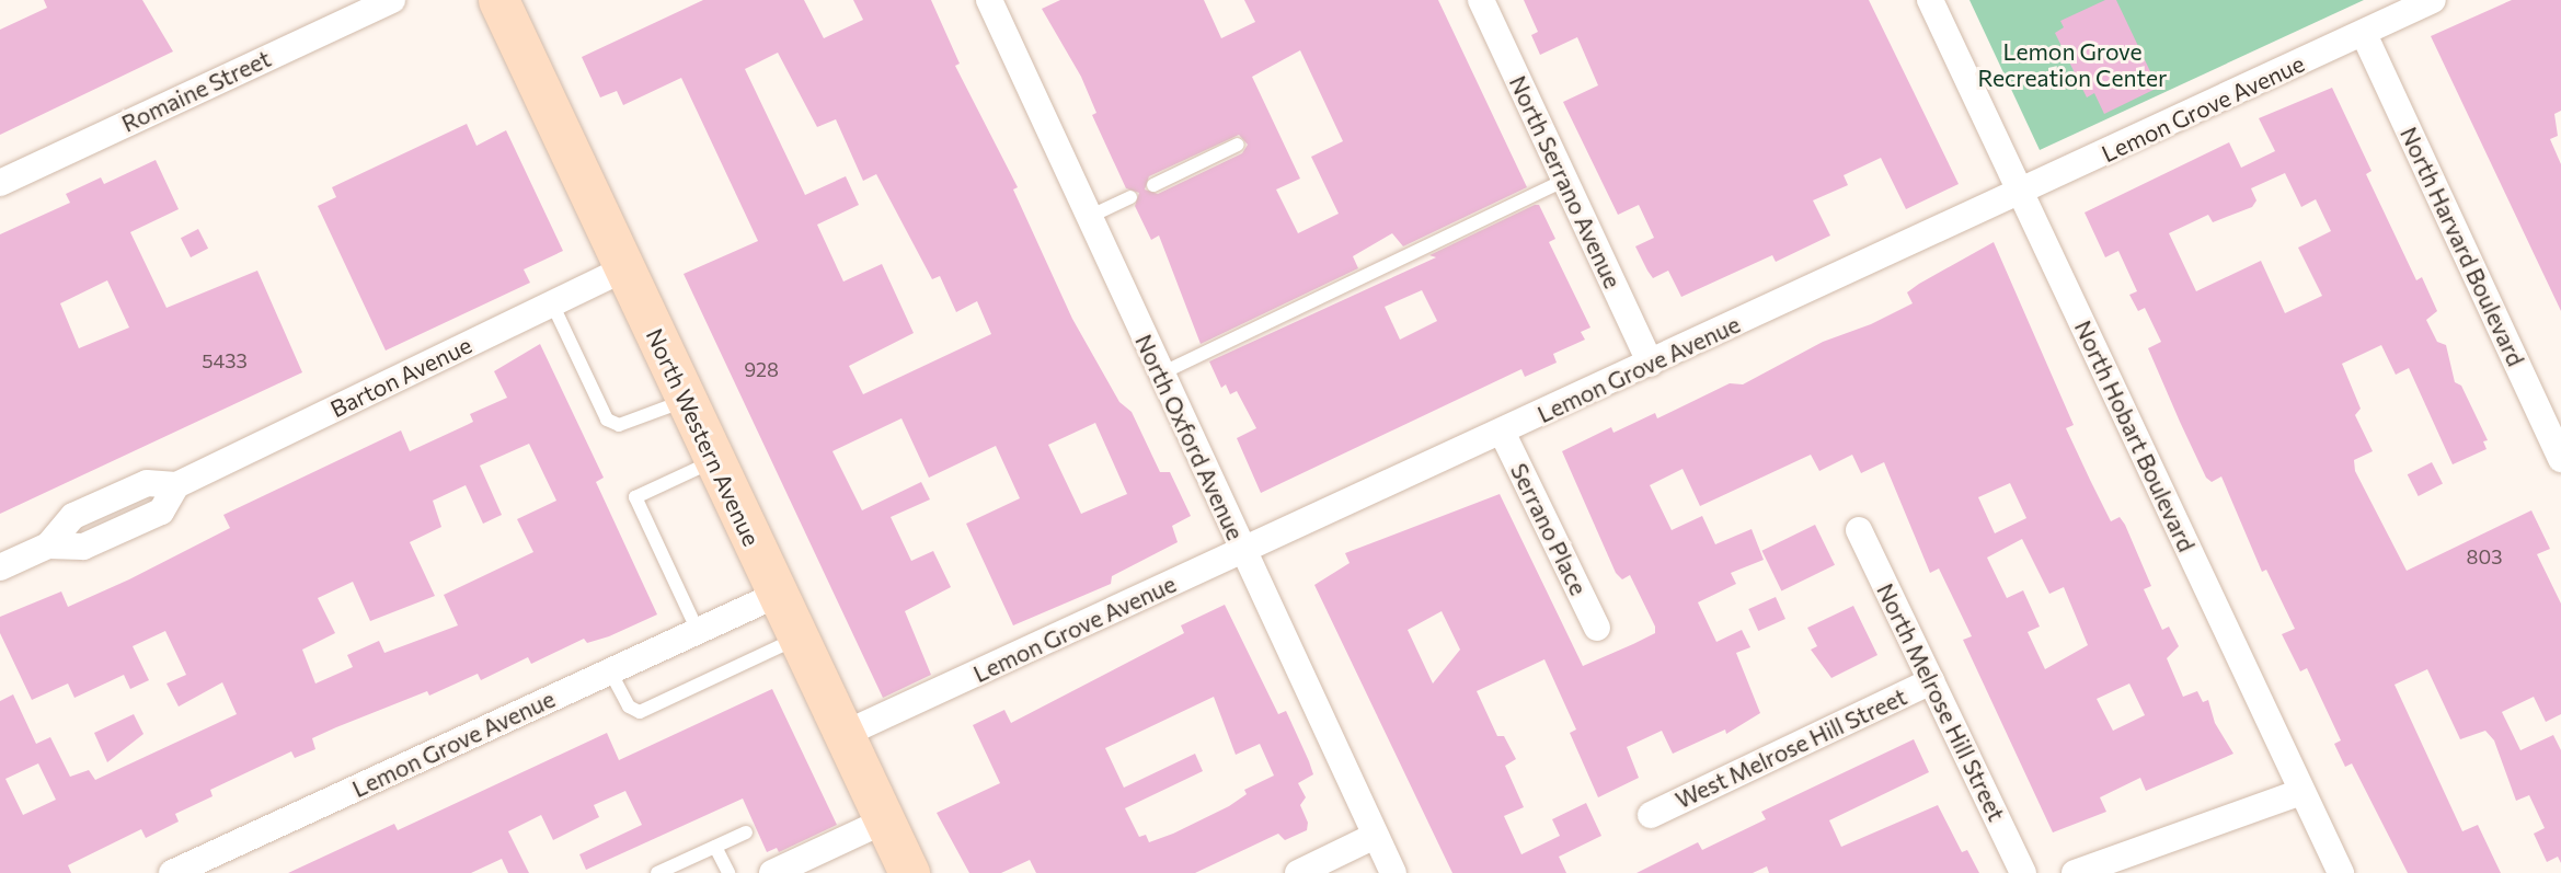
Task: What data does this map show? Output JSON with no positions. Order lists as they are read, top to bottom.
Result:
{
  "streets": {
    "main road": ["North Western Avenue"],
    "street": [
      "Romaine Street",
      "Lemon Grove Avenue",
      "North Serrano Avenue",
      "North Harvard Boulevard",
      "Barton Avenue",
      "North Hobart Boulevard",
      "North Oxford Avenue",
      "Serrano Place",
      "North Melrose Hill Street",
      "West Melrose Hill Street"
    ]
  },
  "crossings": [
    ["Lemon Grove Avenue", "North Serrano Avenue"],
    ["Lemon Grove Avenue", "North Harvard Boulevard"],
    ["Lemon Grove Avenue", "North Hobart Boulevard"],
    ["Lemon Grove Avenue", "North Western Avenue"],
    ["Lemon Grove Avenue", "North Oxford Avenue"],
    ["Lemon Grove Avenue", "Serrano Place"],
    ["Barton Avenue", "North Western Avenue"],
    ["North Melrose Hill Street", "West Melrose Hill Street"]
  ],
  "parks": ["Lemon Grove Recreation Center"],
  "house_numbers": ["5433", "928", "803"]
}
